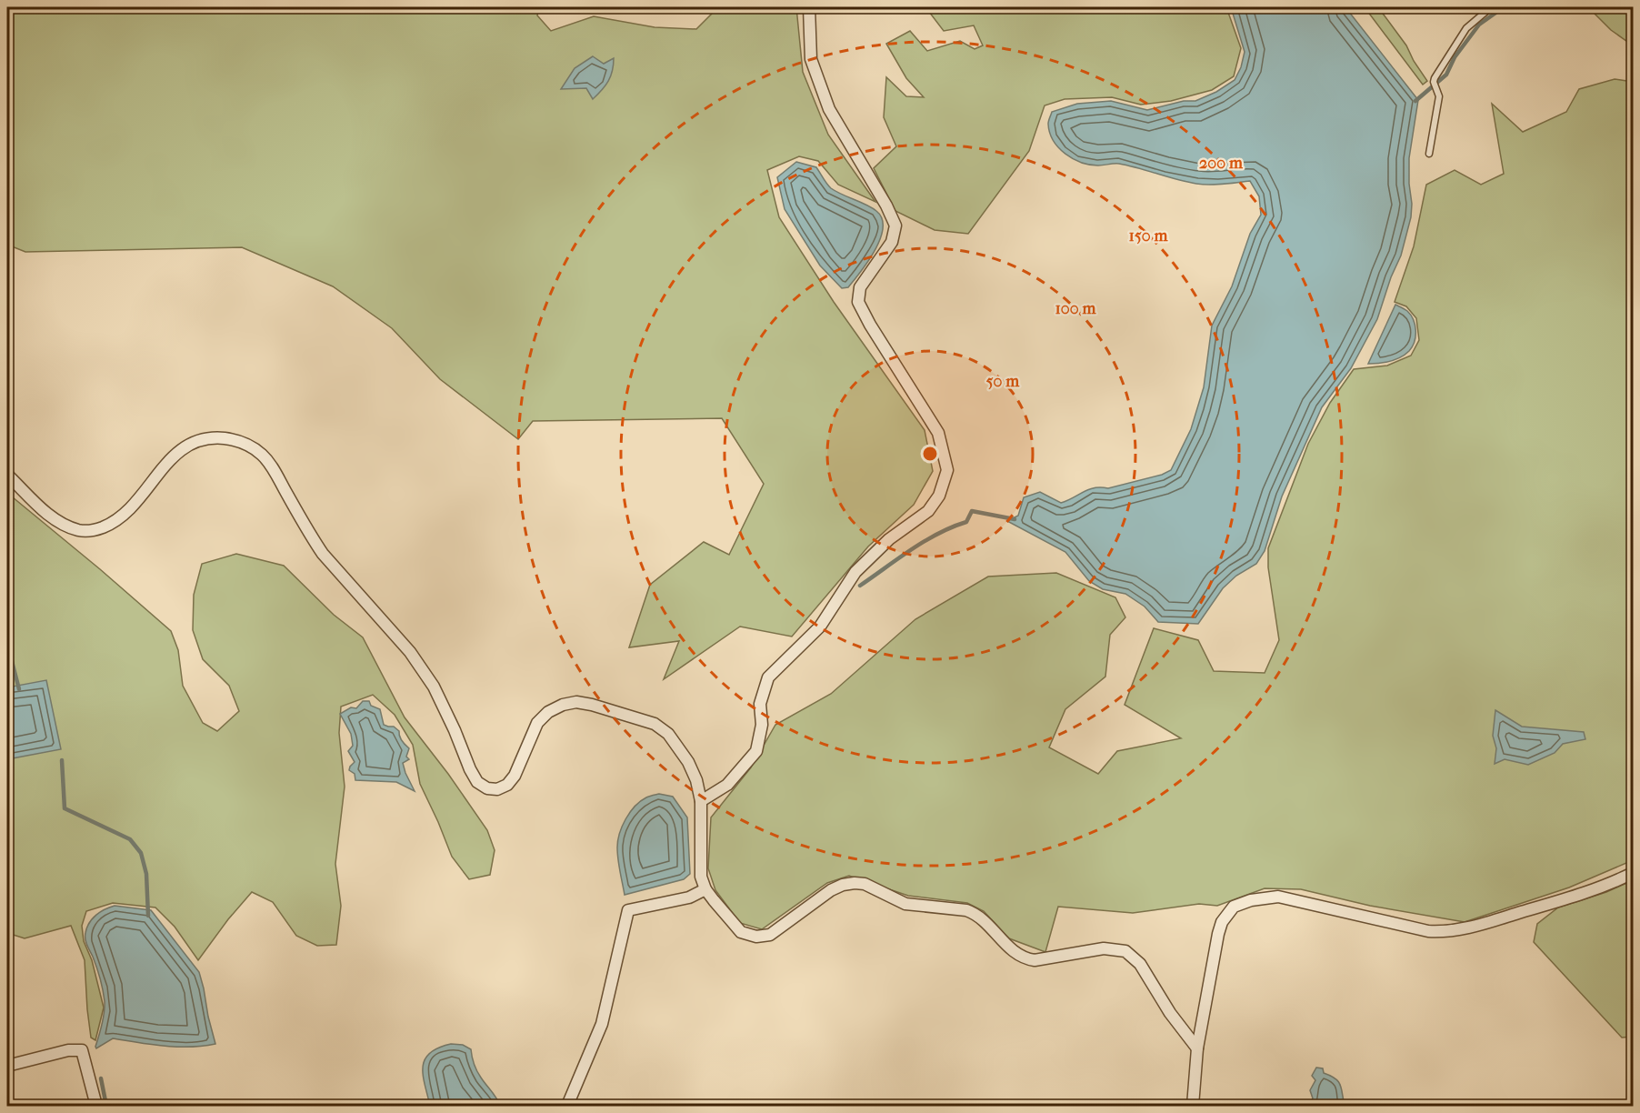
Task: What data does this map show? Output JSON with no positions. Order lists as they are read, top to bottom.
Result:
{
  "rings": [
    "200 m",
    "150 m",
    "100 m",
    "50 m"
  ]
}
